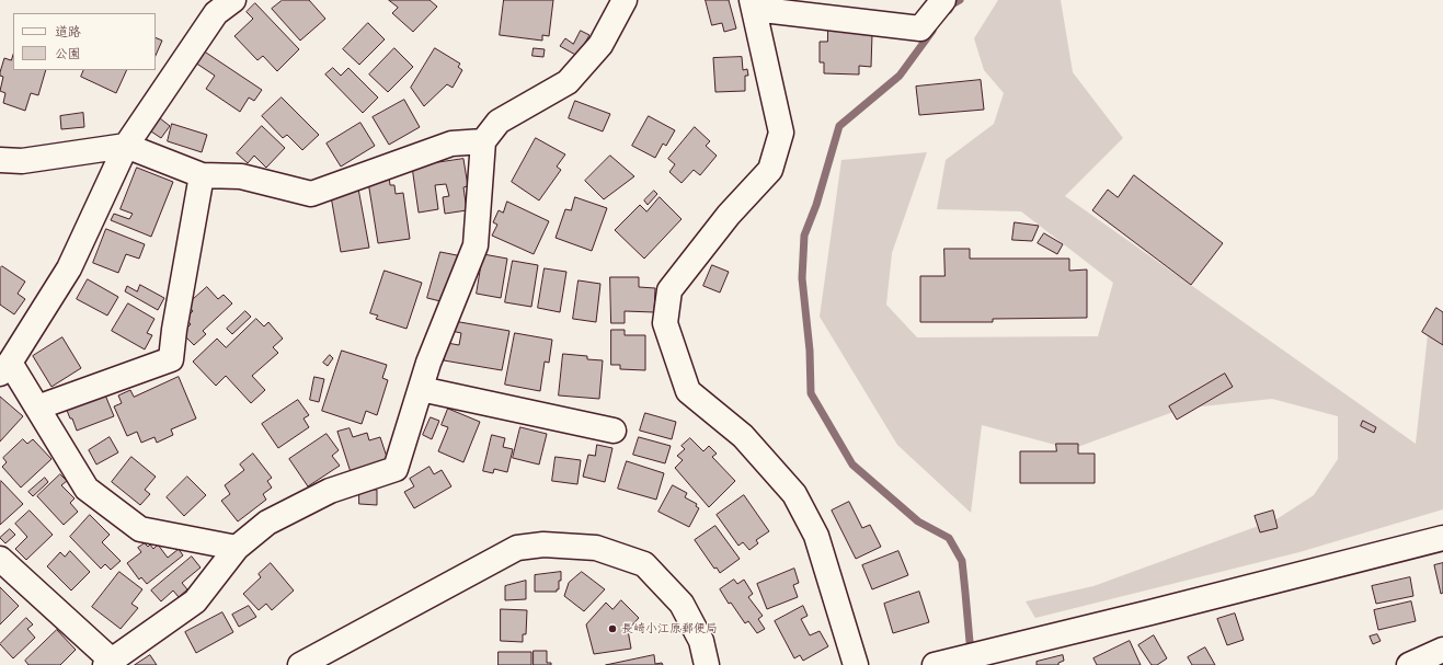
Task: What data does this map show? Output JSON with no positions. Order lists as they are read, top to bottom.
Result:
{
  "places": ["長崎小江原郵便局"],
  "legend": ["道路", "公園"]
}
